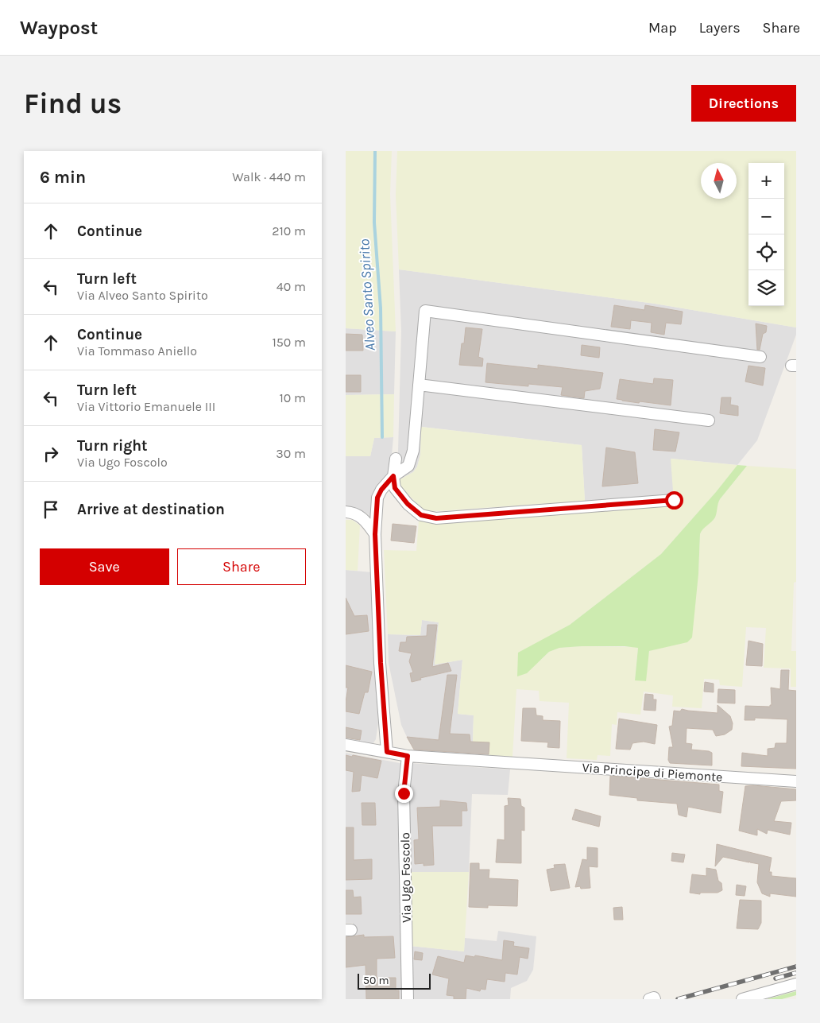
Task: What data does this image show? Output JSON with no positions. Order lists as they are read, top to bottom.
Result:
{
  "streets": {
    "street": ["Via Principe di Piemonte", "Via Ugo Foscolo"]
  },
  "crossings": [
    ["Via Principe di Piemonte", "Via Ugo Foscolo"]
  ],
  "water": ["Alveo Santo Spirito"],
  "scale_bar": "50 m",
  "north": "top",
  "page": {
    "header": "Waypost",
    "nav": ["Map", "Layers", "Share"],
    "buttons": [
      "Directions",
      ["Save", "Share"]
    ],
    "title": "Find us",
    "heading": ["6 min", "Walk · 440 m"],
    "map_buttons": ["+", "−"],
    "list": [
      ["Continue", "210 m"],
      ["Turn left", "Via Alveo Santo Spirito", "40 m"],
      ["Continue", "Via Tommaso Aniello", "150 m"],
      ["Turn left", "Via Vittorio Emanuele III", "10 m"],
      ["Turn right", "Via Ugo Foscolo", "30 m"],
      "Arrive at destination"
    ],
    "scale": "50 m"
  }
}
